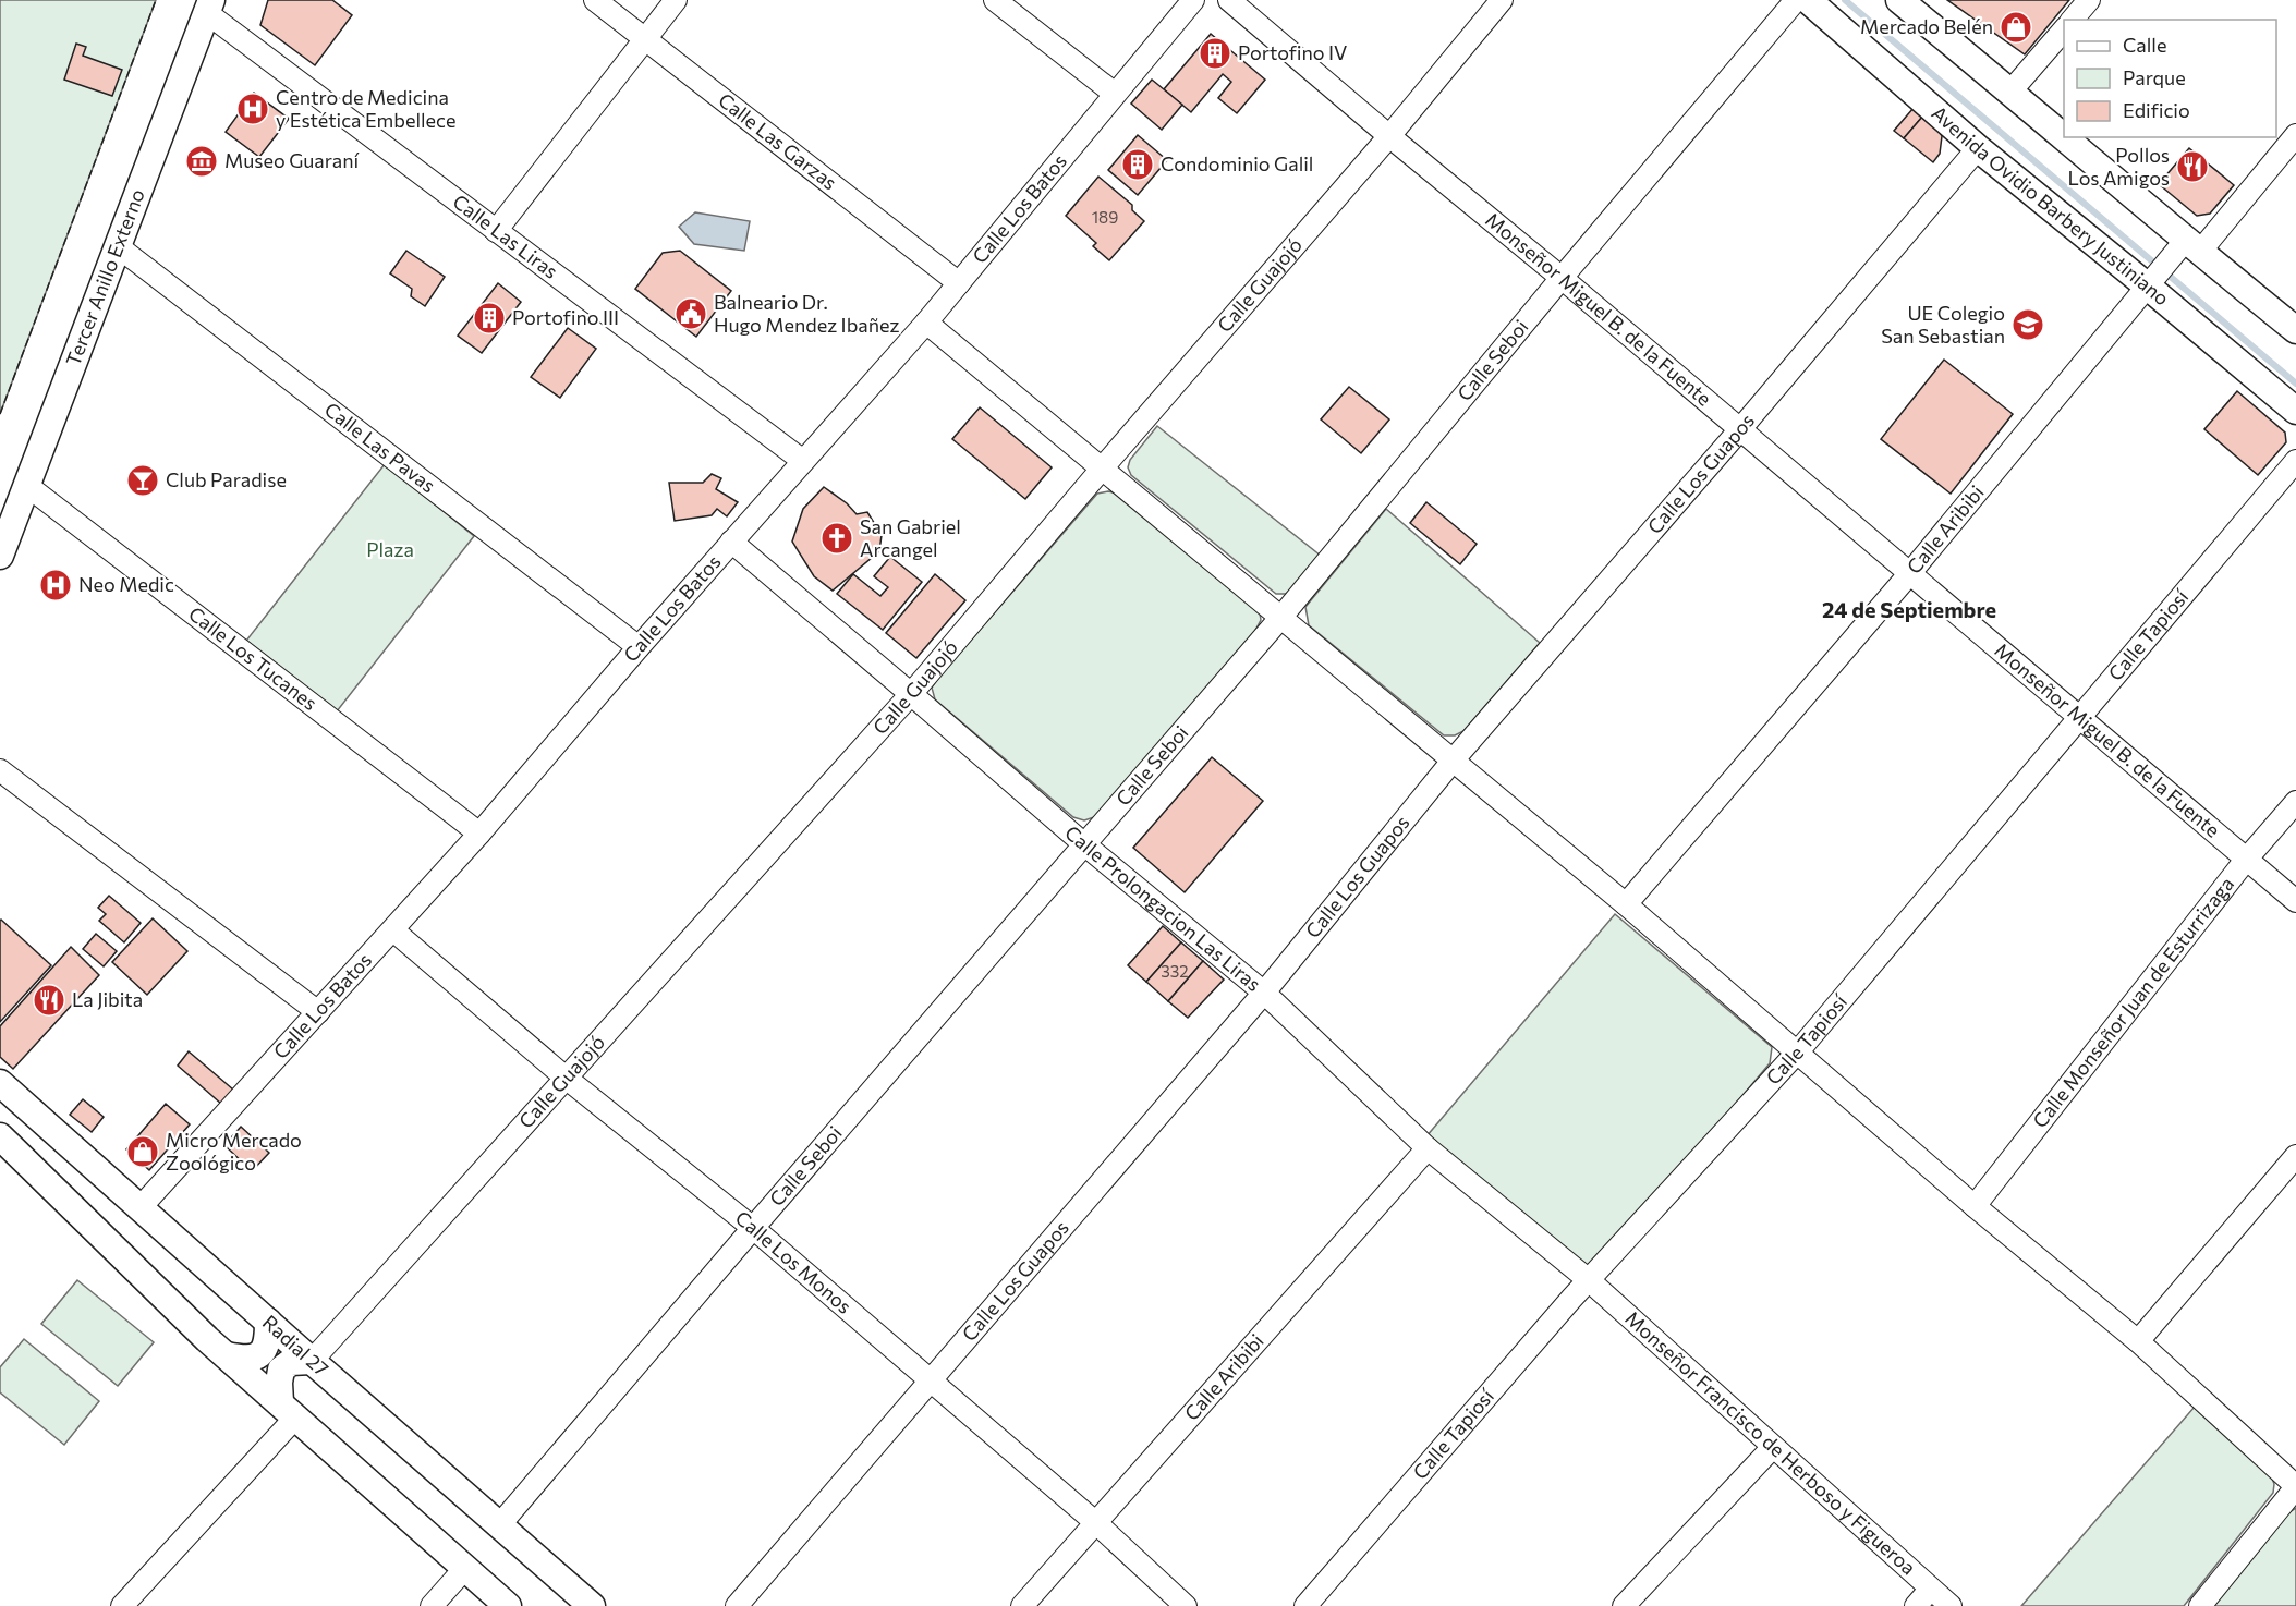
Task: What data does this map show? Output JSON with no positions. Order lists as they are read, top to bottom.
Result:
{
  "streets": {
    "street": [
      "Calle Las Garzas",
      "Avenida Ovidio Barbery Justiniano",
      "Calle Los Batos",
      "Calle Las Liras",
      "Tercer Anillo Externo",
      "Calle Guajojó",
      "Monseñor Miguel B. de la Fuente",
      "Calle Seboi",
      "Calle Las Pavas",
      "Calle Los Guapos",
      "Calle Aribibi",
      "Calle Tapiosí",
      "Calle Los Tucanes",
      "Calle Prolongacion Las Liras",
      "Calle Monseñor Juan de Esturrizaga",
      "Calle Los Monos",
      "Radial 27",
      "Monseñor Francisco de Herboso y Figueroa"
    ]
  },
  "crossings": [
    ["Calle Las Garzas", "Calle Los Batos"],
    ["Avenida Ovidio Barbery Justiniano", "Calle Los Guapos"],
    ["Avenida Ovidio Barbery Justiniano", "Calle Aribibi"],
    ["Calle Los Batos", "Calle Las Liras"],
    ["Calle Los Batos", "Calle Las Pavas"],
    ["Calle Los Batos", "Calle Los Tucanes"],
    ["Calle Los Batos", "Calle Prolongacion Las Liras"],
    ["Calle Los Batos", "Calle Los Monos"],
    ["Calle Los Batos", "Radial 27"],
    ["Calle Las Liras", "Tercer Anillo Externo"],
    ["Tercer Anillo Externo", "Calle Las Pavas"],
    ["Tercer Anillo Externo", "Calle Los Tucanes"],
    ["Calle Guajojó", "Monseñor Miguel B. de la Fuente"],
    ["Calle Guajojó", "Calle Prolongacion Las Liras"],
    ["Calle Guajojó", "Calle Los Monos"],
    ["Calle Guajojó", "Radial 27"],
    ["Monseñor Miguel B. de la Fuente", "Calle Seboi"],
    ["Monseñor Miguel B. de la Fuente", "Calle Los Guapos"],
    ["Monseñor Miguel B. de la Fuente", "Calle Aribibi"],
    ["Monseñor Miguel B. de la Fuente", "Calle Tapiosí"],
    ["Monseñor Miguel B. de la Fuente", "Calle Monseñor Juan de Esturrizaga"],
    ["Calle Seboi", "Calle Prolongacion Las Liras"],
    ["Calle Seboi", "Calle Los Monos"],
    ["Calle Seboi", "Radial 27"],
    ["Calle Los Guapos", "Calle Prolongacion Las Liras"],
    ["Calle Los Guapos", "Calle Los Monos"],
    ["Calle Aribibi", "Calle Prolongacion Las Liras"],
    ["Calle Aribibi", "Calle Los Monos"],
    ["Calle Tapiosí", "Calle Prolongacion Las Liras"],
    ["Calle Tapiosí", "Monseñor Francisco de Herboso y Figueroa"],
    ["Calle Prolongacion Las Liras", "Monseñor Francisco de Herboso y Figueroa"]
  ],
  "districts": ["24 de Septiembre"],
  "parks": ["Plaza"],
  "places": {
    "shop": ["Mercado Belén", "Micro Mercado Zoológico"],
    "building": ["Portofino IV", "Condominio Galil", "Portofino III"],
    "hospital": ["Centro de Medicina y Estética Embellece", "Neo Medic"],
    "museum": ["Museo Guaraní"],
    "restaurant": ["Pollos Los Amigos", "La Jibita"],
    "public building": ["Balneario Dr. Hugo Mendez Ibañez"],
    "school or university": ["UE Colegio San Sebastian"],
    "bar": ["Club Paradise"],
    "church": ["San Gabriel Arcangel"]
  },
  "house_numbers": ["189", "332"],
  "legend": ["Calle", "Parque", "Edificio"]
}
